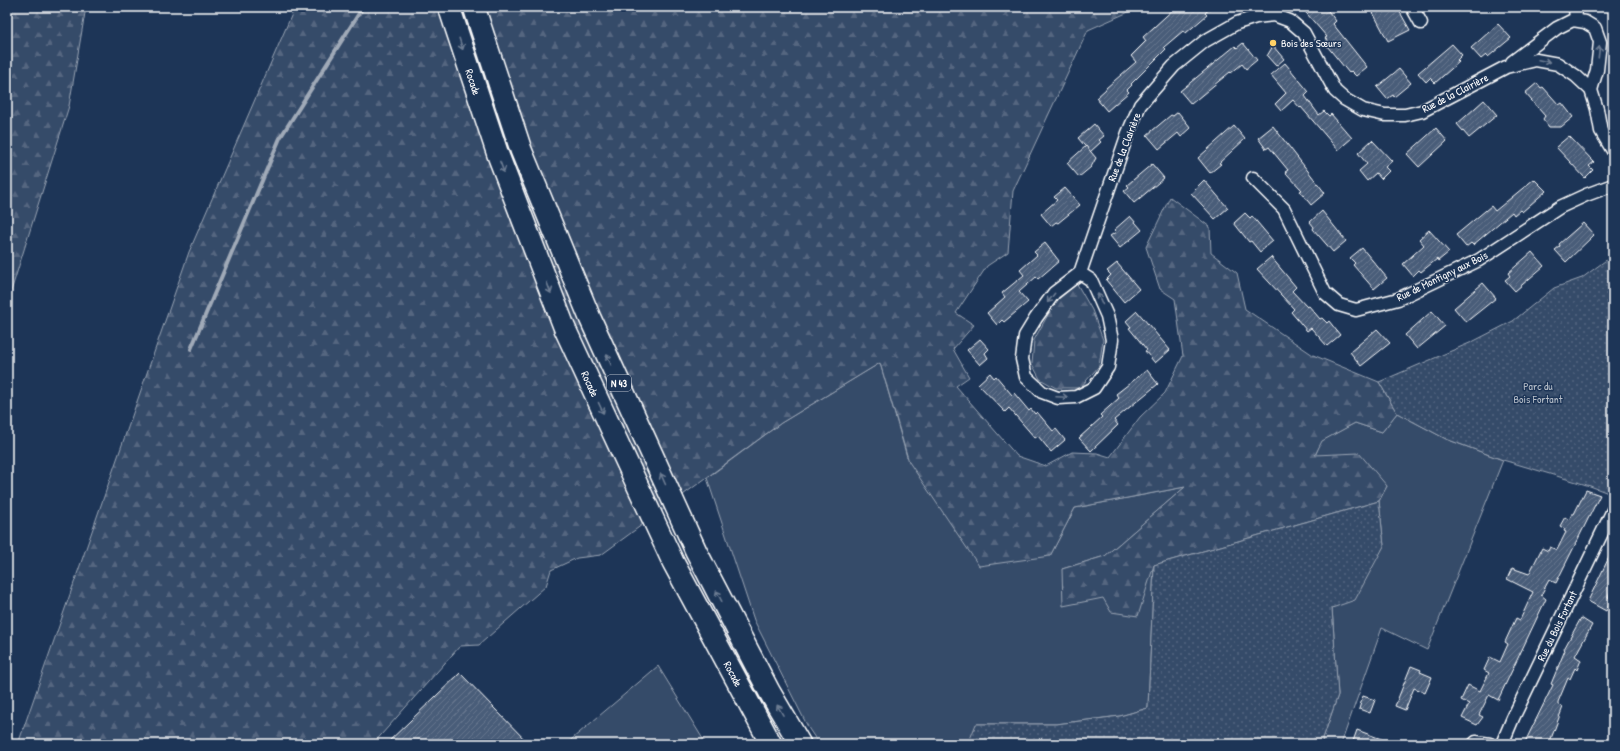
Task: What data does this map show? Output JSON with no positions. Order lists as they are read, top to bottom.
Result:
{
  "streets": {
    "highway": ["Rocade", "N 43"],
    "street": ["Rue de la Clairière", "Rue de Montigny aux Bois", "Rue du Bois Fortant"]
  },
  "parks": ["Parc du Bois Fortant"],
  "places": ["Bois des Sœurs"]
}
